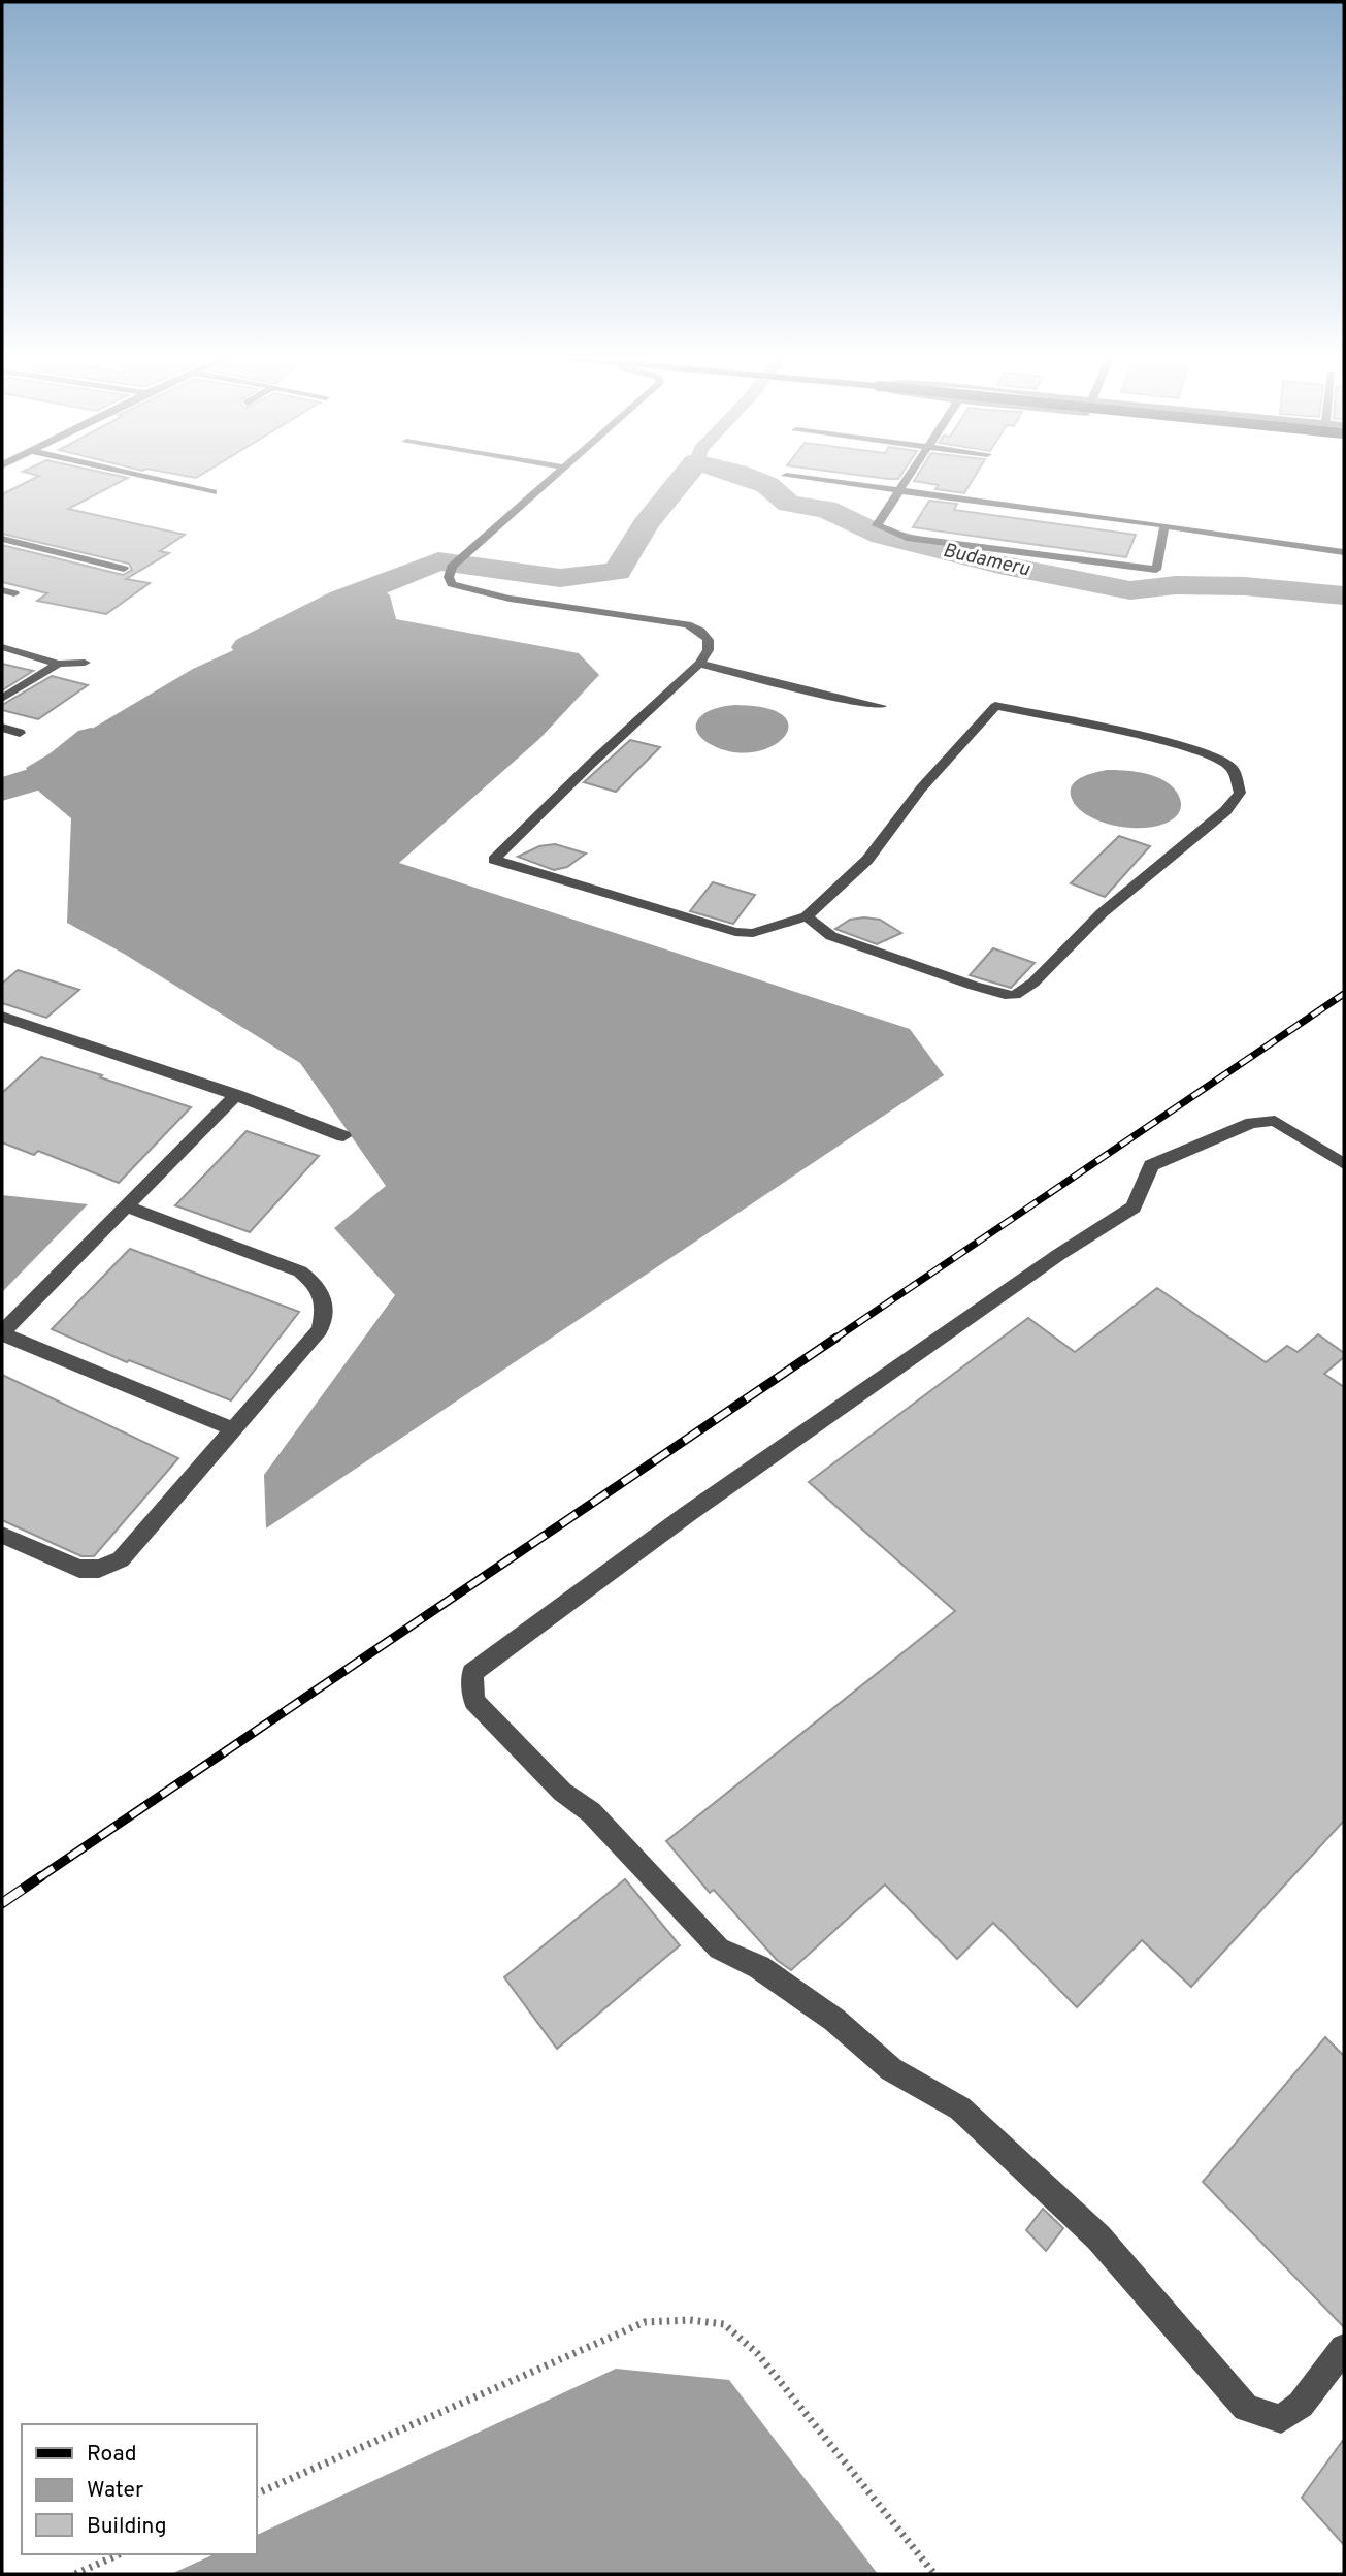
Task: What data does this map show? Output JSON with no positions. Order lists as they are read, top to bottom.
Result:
{
  "water": ["Budameru"],
  "legend": ["Road", "Water", "Building"]
}
